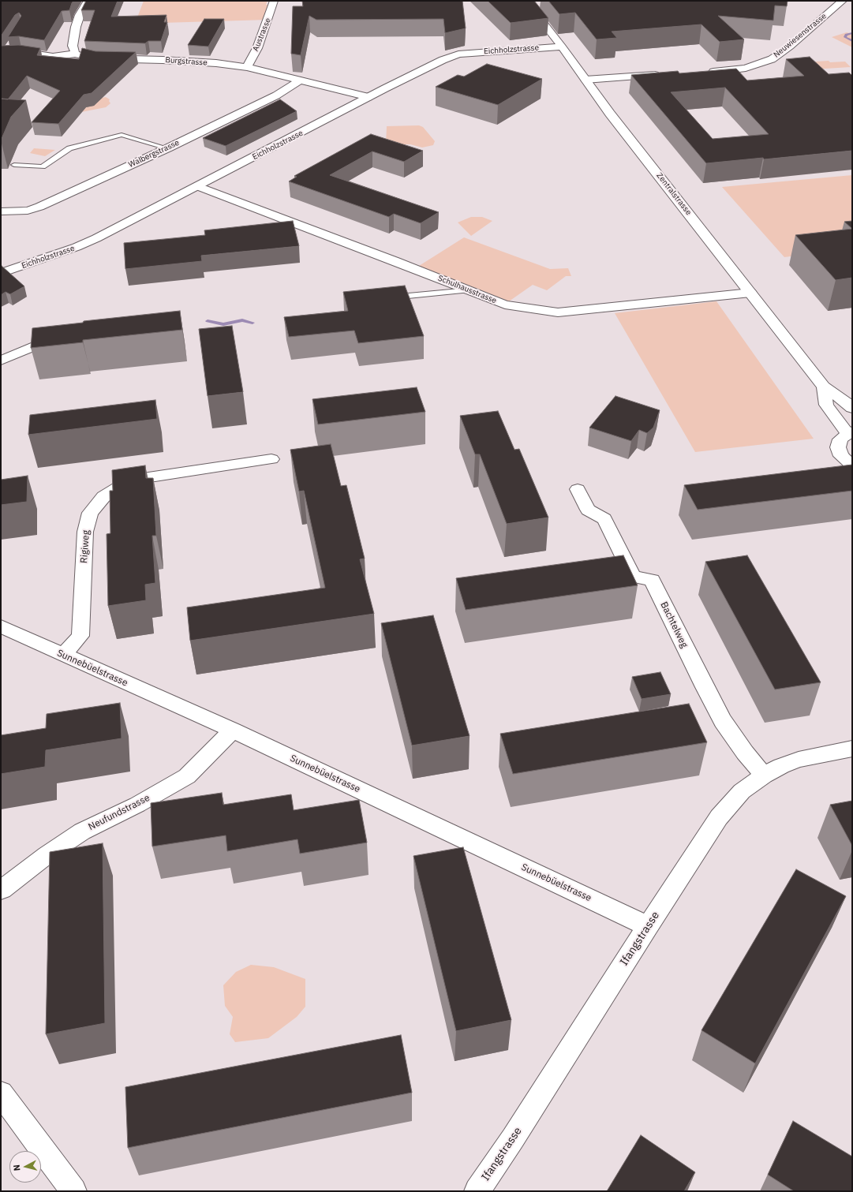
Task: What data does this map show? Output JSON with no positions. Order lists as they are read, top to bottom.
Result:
{
  "streets": {
    "street": [
      "Austrasse",
      "Neuwiesenstrasse",
      "Eichholzstrasse",
      "Burgstrasse",
      "Walbergstrasse",
      "Zentralstrasse",
      "Schulhausstrasse",
      "Rigiweg",
      "Bachtelweg",
      "Sunnebüelstrasse",
      "Neufundstrasse",
      "Ifangstrasse"
    ]
  },
  "crossings": [
    ["Austrasse", "Burgstrasse"],
    ["Eichholzstrasse", "Burgstrasse"],
    ["Eichholzstrasse", "Zentralstrasse"],
    ["Eichholzstrasse", "Schulhausstrasse"],
    ["Burgstrasse", "Walbergstrasse"],
    ["Zentralstrasse", "Schulhausstrasse"],
    ["Rigiweg", "Sunnebüelstrasse"],
    ["Bachtelweg", "Ifangstrasse"],
    ["Sunnebüelstrasse", "Neufundstrasse"],
    ["Sunnebüelstrasse", "Ifangstrasse"]
  ],
  "north": "left"
}
